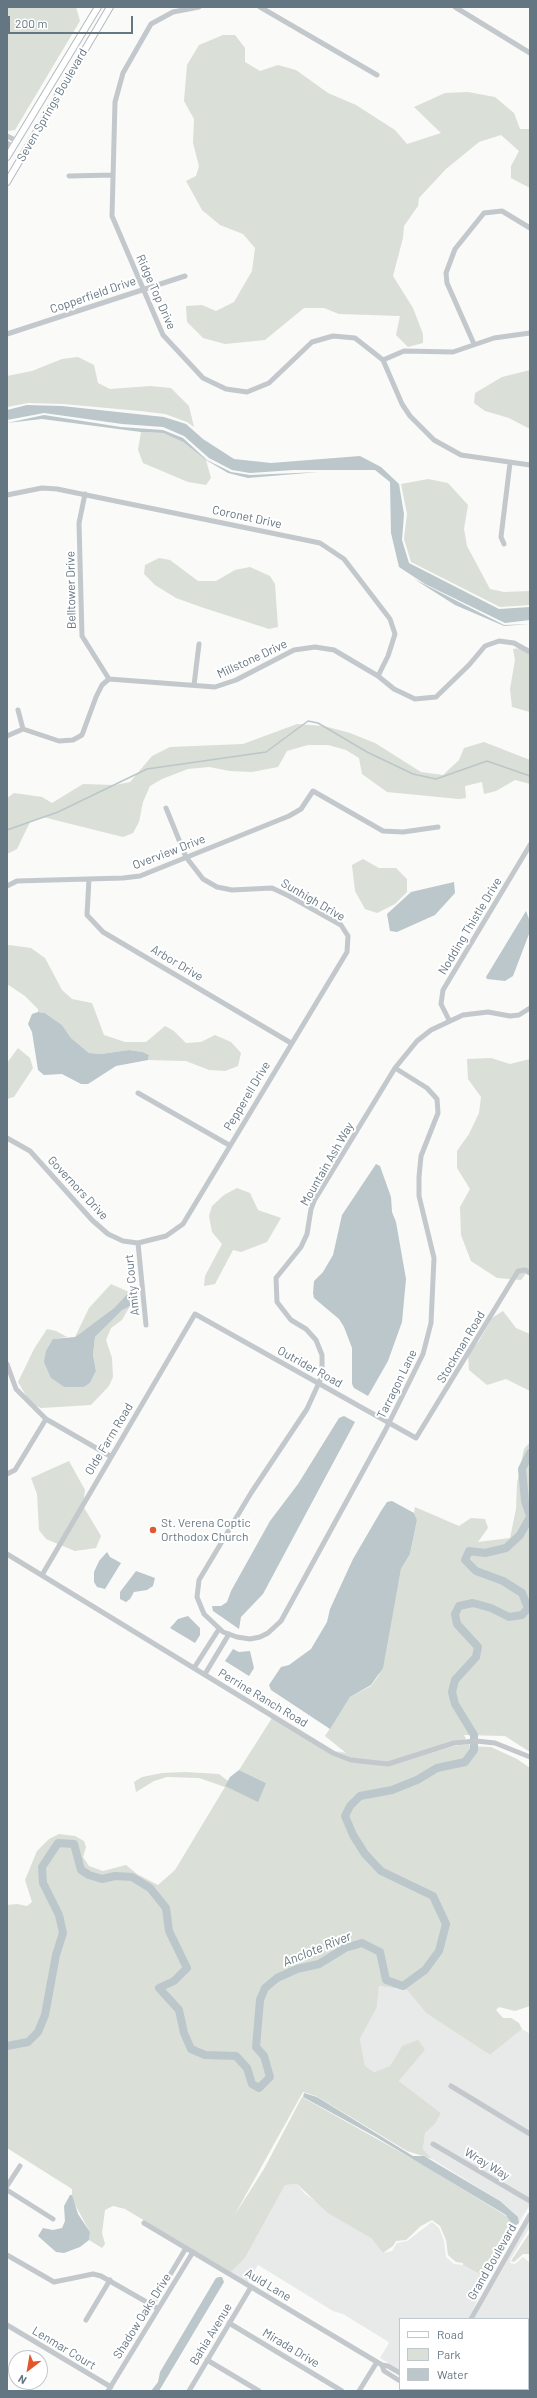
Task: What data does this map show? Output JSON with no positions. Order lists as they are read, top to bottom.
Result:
{
  "streets": {
    "main road": ["Seven Springs Boulevard"],
    "street": [
      "Ridge Top Drive",
      "Copperfield Drive",
      "Coronet Drive",
      "Belltower Drive",
      "Millstone Drive",
      "Overview Drive",
      "Sunhigh Drive",
      "Nodding Thistle Drive",
      "Arbor Drive",
      "Pepperell Drive",
      "Mountain Ash Way",
      "Governors Drive",
      "Amity Court",
      "Stockman Road",
      "Outrider Road",
      "Tarragon Lane",
      "Olde Farm Road",
      "Perrine Ranch Road",
      "Wray Way",
      "Grand Boulevard",
      "Auld Lane",
      "Shadow Oaks Drive",
      "Bahia Avenue",
      "Lenmar Court",
      "Mirada Drive"
    ]
  },
  "crossings": [
    ["Ridge Top Drive", "Copperfield Drive"],
    ["Coronet Drive", "Belltower Drive"],
    ["Coronet Drive", "Millstone Drive"],
    ["Belltower Drive", "Millstone Drive"],
    ["Overview Drive", "Sunhigh Drive"],
    ["Overview Drive", "Arbor Drive"],
    ["Sunhigh Drive", "Pepperell Drive"],
    ["Nodding Thistle Drive", "Mountain Ash Way"],
    ["Arbor Drive", "Pepperell Drive"],
    ["Pepperell Drive", "Governors Drive"],
    ["Pepperell Drive", "Amity Court"],
    ["Mountain Ash Way", "Outrider Road"],
    ["Mountain Ash Way", "Tarragon Lane"],
    ["Governors Drive", "Amity Court"],
    ["Stockman Road", "Outrider Road"],
    ["Outrider Road", "Tarragon Lane"],
    ["Outrider Road", "Olde Farm Road"],
    ["Olde Farm Road", "Perrine Ranch Road"],
    ["Auld Lane", "Shadow Oaks Drive"],
    ["Auld Lane", "Bahia Avenue"],
    ["Shadow Oaks Drive", "Lenmar Court"],
    ["Bahia Avenue", "Mirada Drive"]
  ],
  "water": ["Anclote River"],
  "places": ["St. Verena Coptic Orthodox Church"],
  "legend": ["Road", "Park", "Water"],
  "scale_bar": "200 m",
  "north": "bottom left"
}
